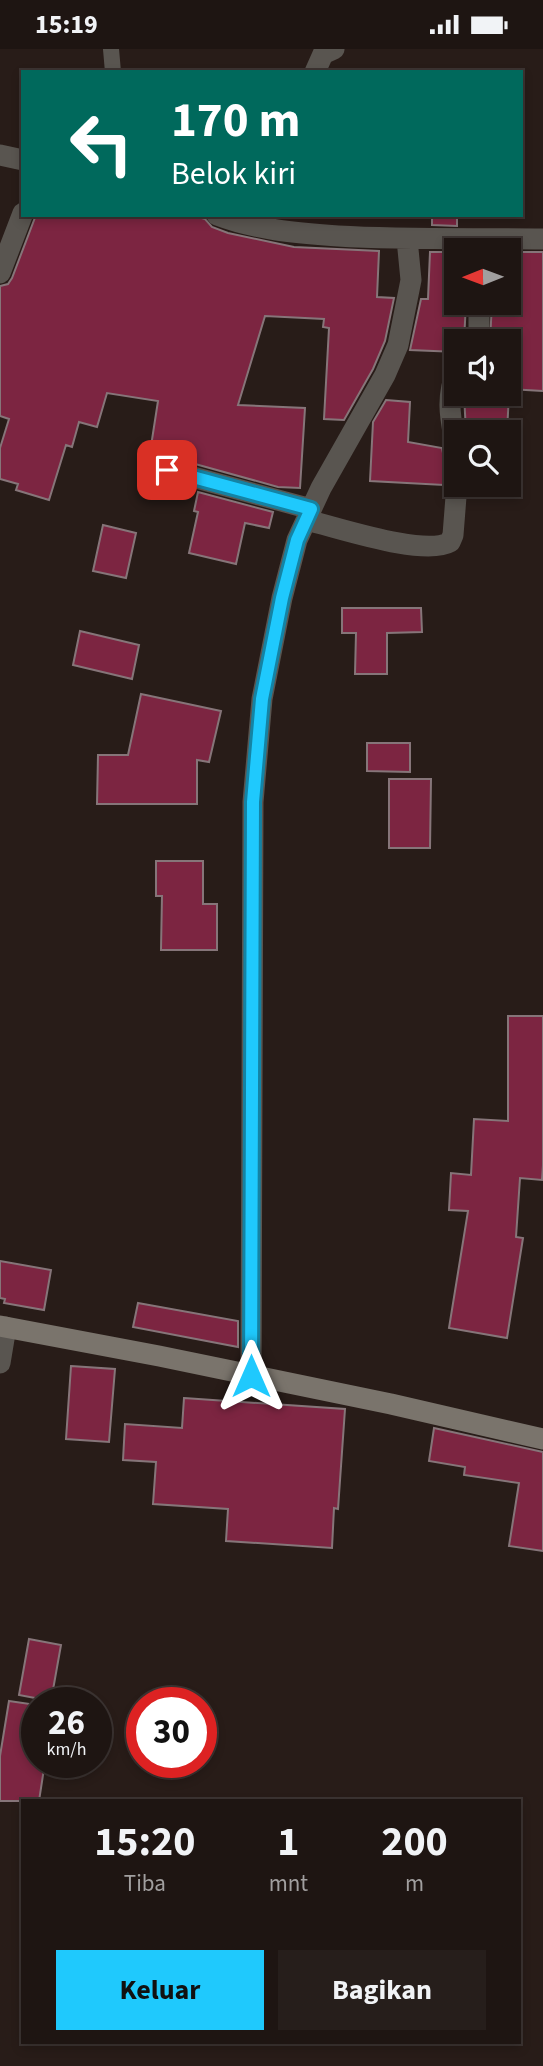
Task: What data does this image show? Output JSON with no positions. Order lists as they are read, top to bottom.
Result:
{
  "north": "left",
  "page": {
    "status": "15:19",
    "turn": ["170 m", "Belok kiri"],
    "speed": "26 km/h",
    "limit": "30",
    "eta": [
      "15:20",
      "Tiba",
      "1",
      "mnt",
      "200",
      "m"
    ],
    "buttons": ["Keluar", "Bagikan"]
  }
}
